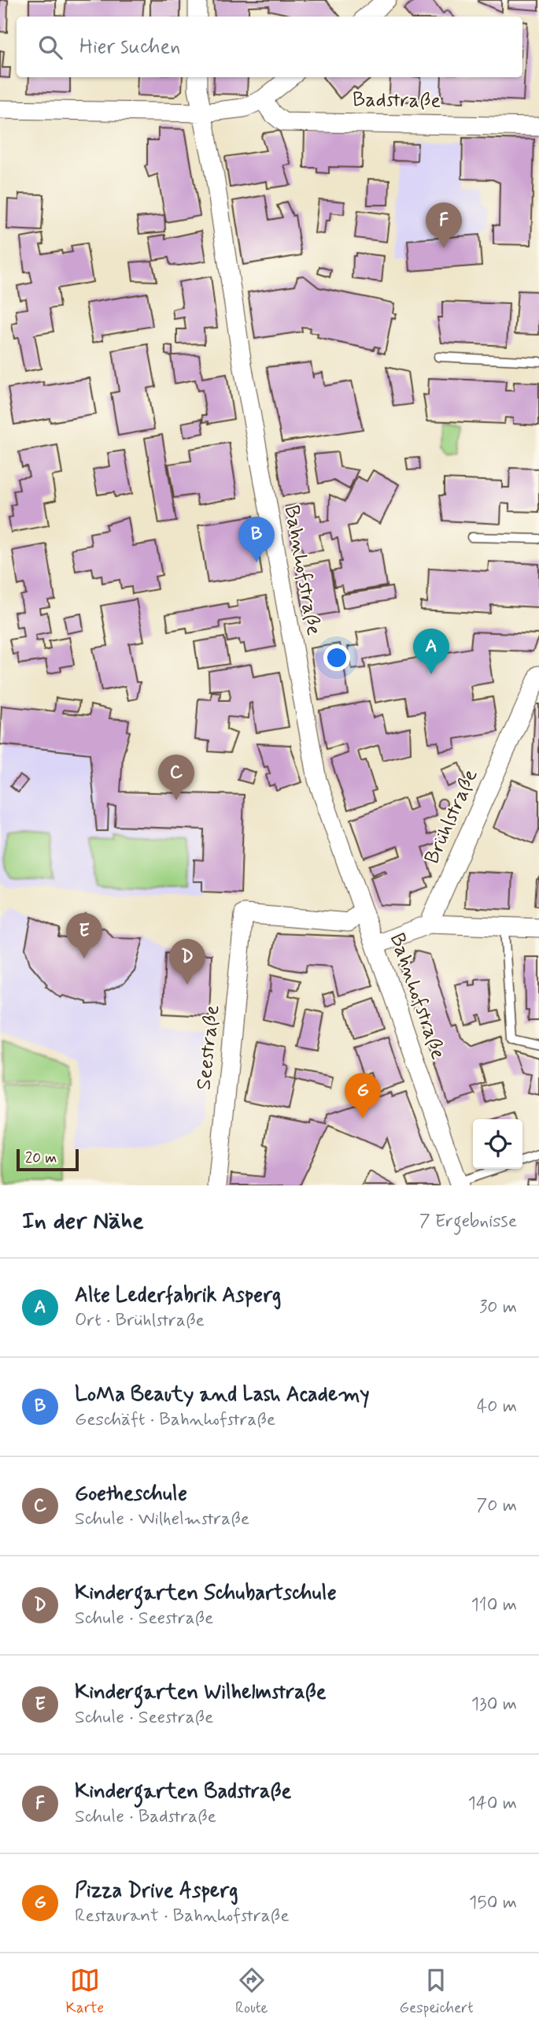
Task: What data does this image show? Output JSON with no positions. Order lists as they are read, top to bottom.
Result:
{
  "streets": {
    "street": [
      "Badstraße",
      "Bahnhofstraße",
      "Brühlstraße",
      "Seestraße"
    ]
  },
  "crossings": [
    ["Bahnhofstraße", "Seestraße"]
  ],
  "scale_bar": "20 m",
  "page": {
    "search": "Hier suchen",
    "pins": [
      "F",
      "B",
      "A",
      "C",
      "E",
      "D",
      "G"
    ],
    "scale": "20 m",
    "heading": ["In der Nähe", "7 Ergebnisse"],
    "list": [
      {
        "mark": "A",
        "name": "Alte Lederfabrik Asperg",
        "note": "Ort · Brühlstraße",
        "value": "30 m"
      },
      {
        "mark": "B",
        "name": "LoMa Beauty and Lash Academy",
        "note": "Geschäft · Bahnhofstraße",
        "value": "40 m"
      },
      {
        "mark": "C",
        "name": "Goetheschule",
        "note": "Schule · Wilhelmstraße",
        "value": "70 m"
      },
      {
        "mark": "D",
        "name": "Kindergarten Schubartschule",
        "note": "Schule · Seestraße",
        "value": "110 m"
      },
      {
        "mark": "E",
        "name": "Kindergarten Wilhelmstraße",
        "note": "Schule · Seestraße",
        "value": "130 m"
      },
      {
        "mark": "F",
        "name": "Kindergarten Badstraße",
        "note": "Schule · Badstraße",
        "value": "140 m"
      },
      {
        "mark": "G",
        "name": "Pizza Drive Asperg",
        "note": "Restaurant · Bahnhofstraße",
        "value": "150 m"
      }
    ],
    "nav": ["Karte", "Route", "Gespeichert"]
  }
}
